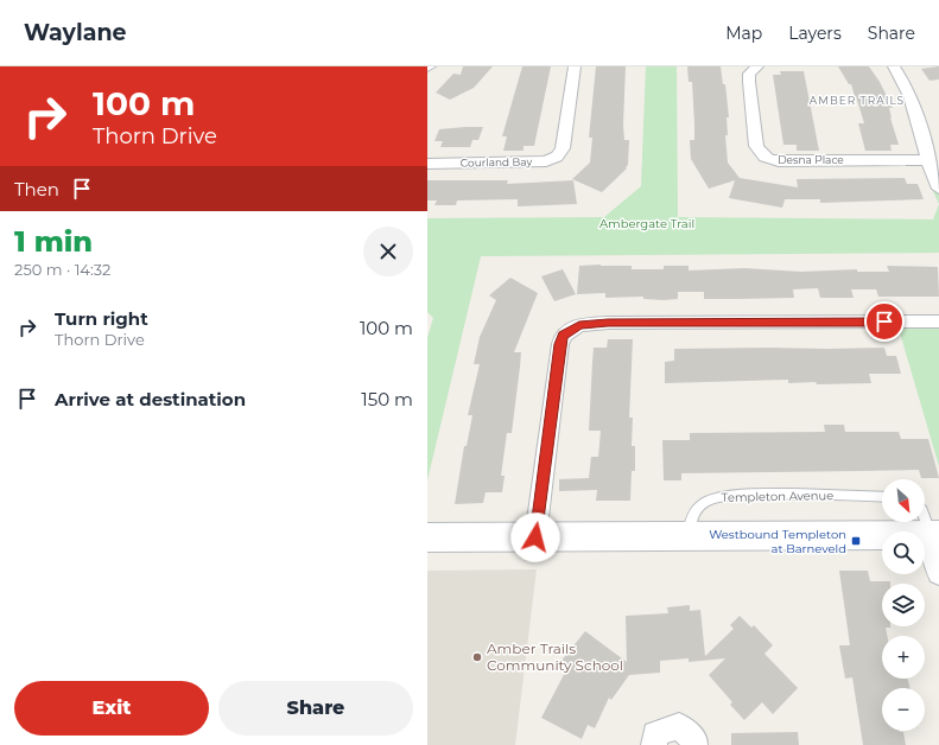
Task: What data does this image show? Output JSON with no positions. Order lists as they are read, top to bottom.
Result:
{
  "streets": {
    "street": ["Desna Place", "Courland Bay"],
    "lane": ["Templeton Avenue"]
  },
  "districts": ["AMBER TRAILS"],
  "parks": ["Ambergate Trail"],
  "places": {
    "transit": ["Westbound Templeton at Barneveld"],
    "other": ["Amber Trails Community School"]
  },
  "north": "bottom right",
  "page": {
    "header": "Waylane",
    "nav": ["Map", "Layers", "Share"],
    "turn": ["100 m", "Thorn Drive"],
    "then": "Then",
    "heading": ["1 min", "250 m · 14:32"],
    "list": [
      {
        "name": "Turn right",
        "note": "Thorn Drive",
        "value": "100 m"
      },
      {
        "name": "Arrive at destination",
        "value": "150 m"
      }
    ],
    "map_buttons": ["+", "−"],
    "buttons": ["Exit", "Share"]
  }
}
